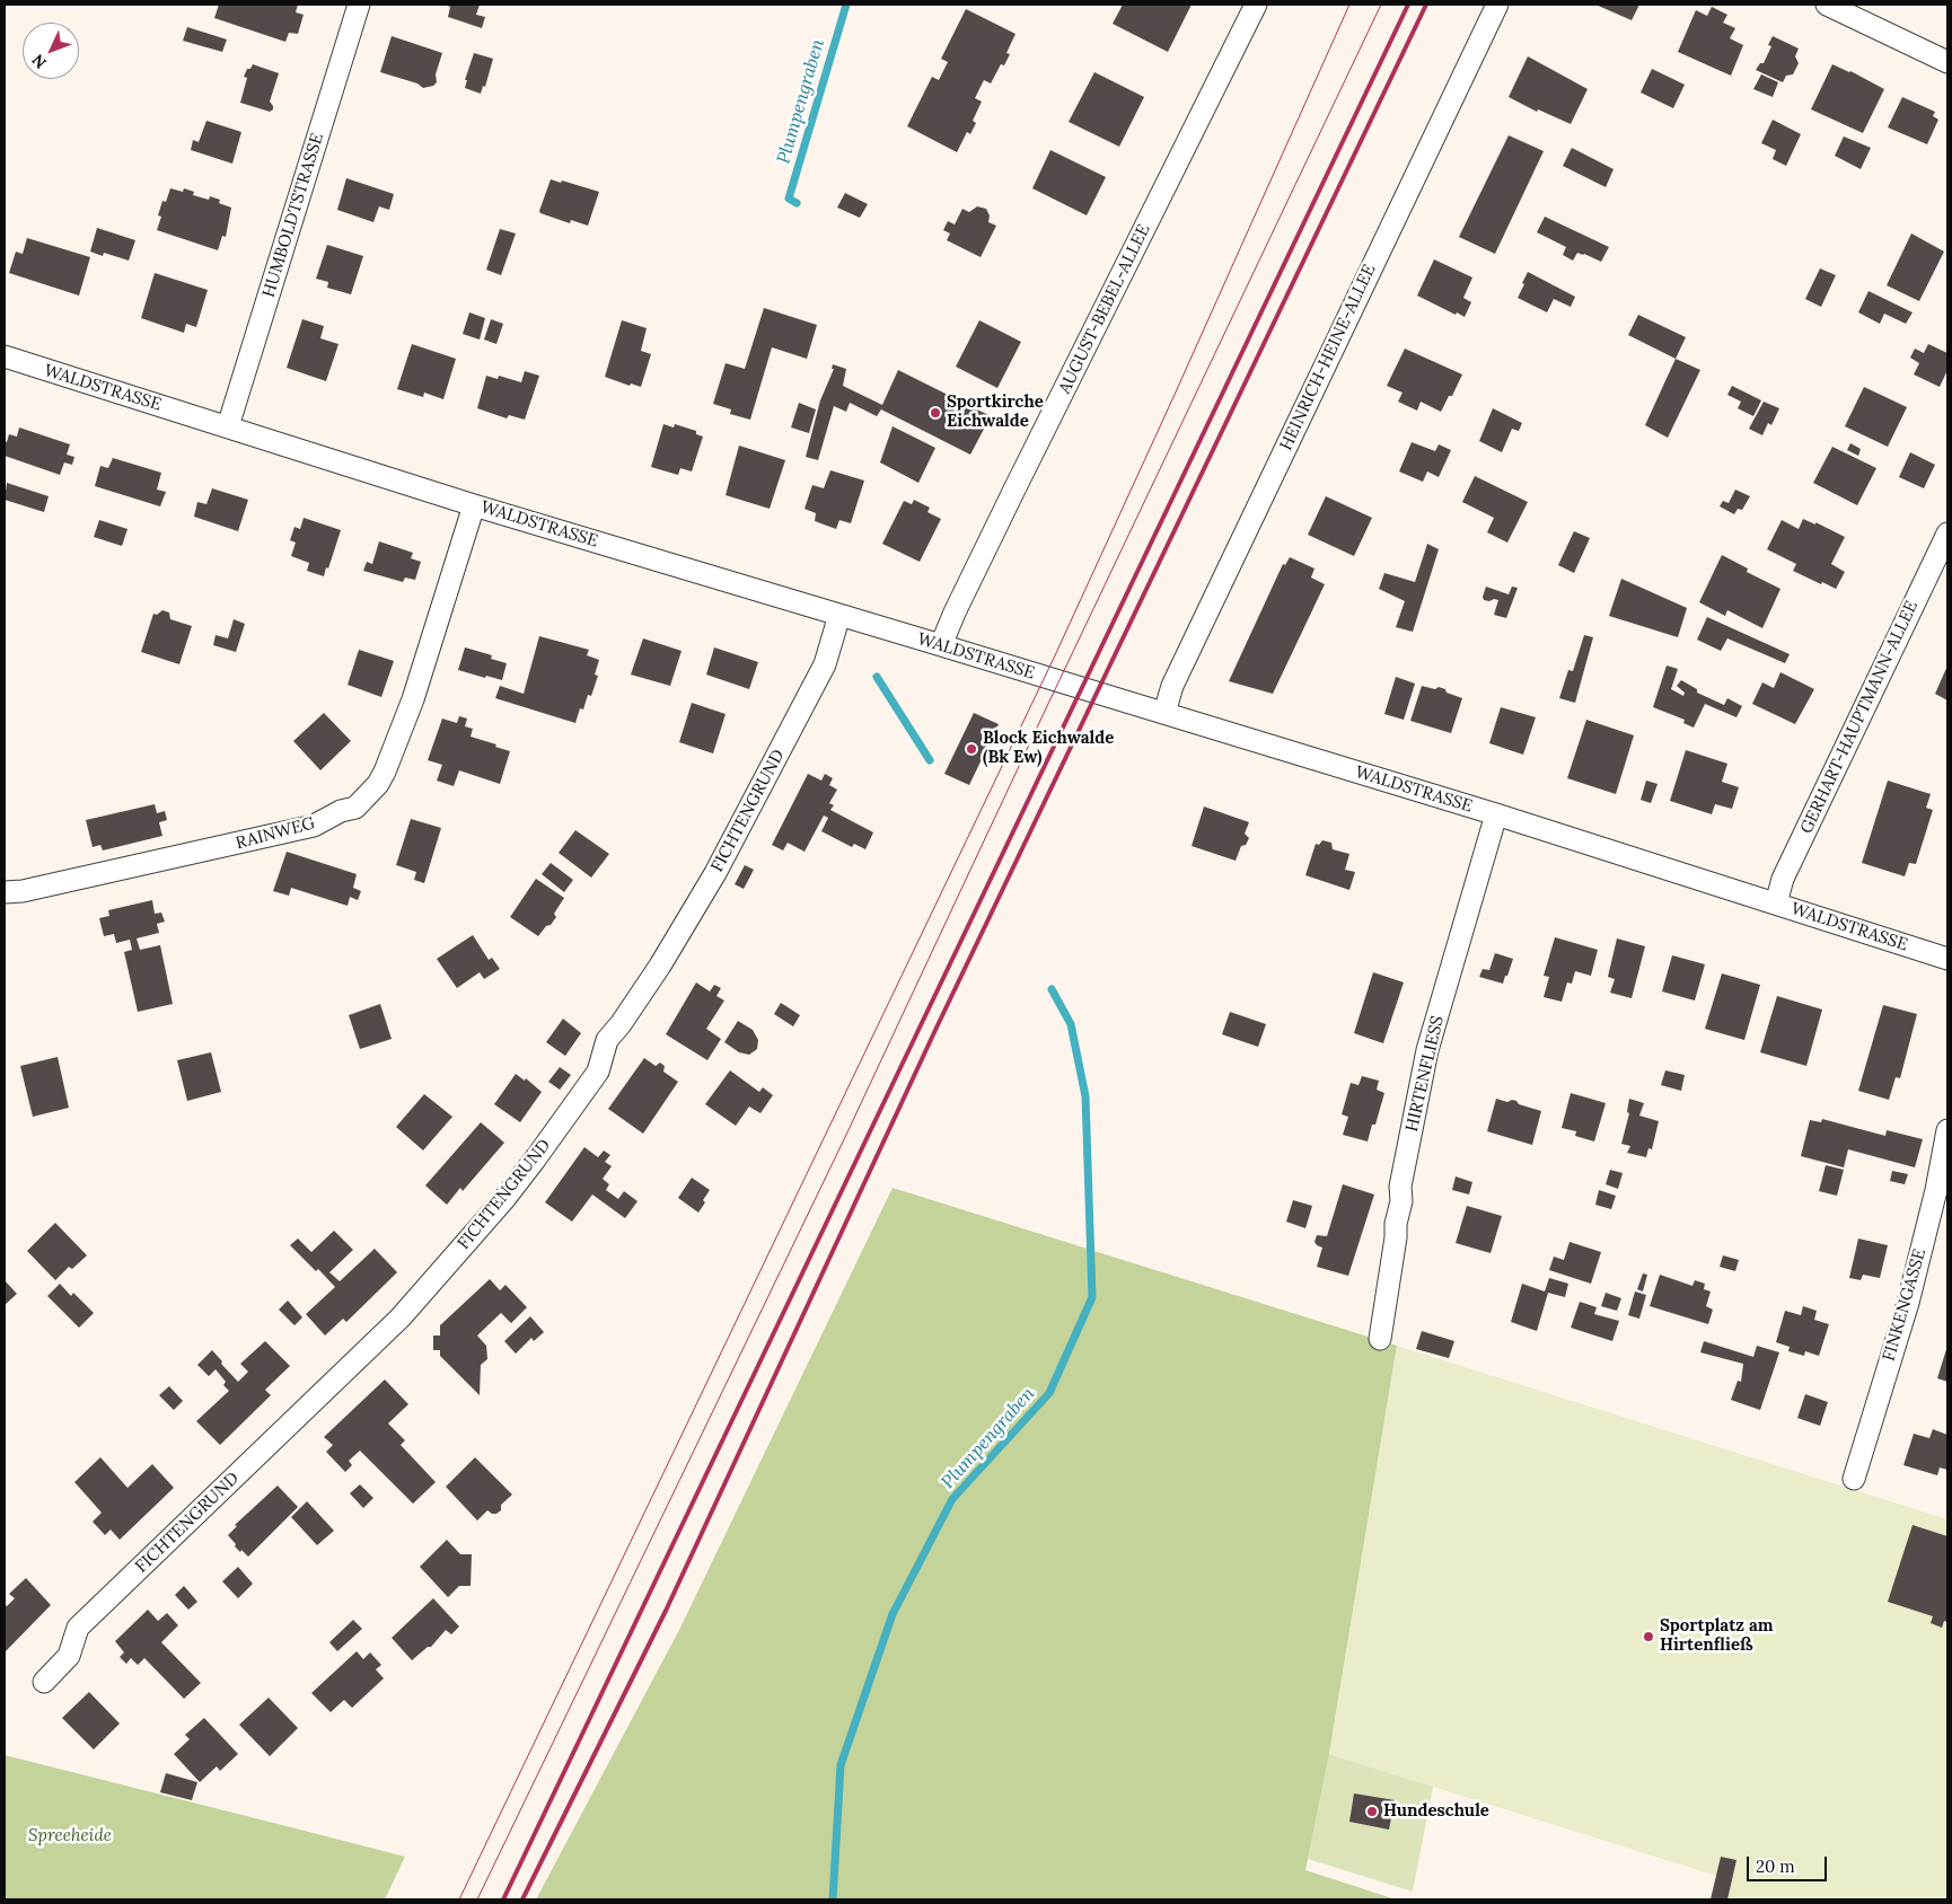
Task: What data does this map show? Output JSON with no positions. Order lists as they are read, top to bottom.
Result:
{
  "streets": {
    "street": [
      "HUMBOLDTSTRASSE",
      "AUGUST-BEBEL-ALLEE",
      "HEINRICH-HEINE-ALLEE",
      "WALDSTRASSE",
      "GERHART-HAUPTMANN-ALLEE",
      "FICHTENGRUND",
      "RAINWEG",
      "HIRTENFLIESS",
      "FINKENGASSE"
    ]
  },
  "crossings": [
    ["HUMBOLDTSTRASSE", "WALDSTRASSE"],
    ["AUGUST-BEBEL-ALLEE", "WALDSTRASSE"],
    ["HEINRICH-HEINE-ALLEE", "WALDSTRASSE"],
    ["WALDSTRASSE", "GERHART-HAUPTMANN-ALLEE"],
    ["WALDSTRASSE", "FICHTENGRUND"],
    ["WALDSTRASSE", "RAINWEG"],
    ["WALDSTRASSE", "HIRTENFLIESS"]
  ],
  "water": ["Plumpengraben"],
  "parks": ["Spreeheide"],
  "places": [
    "Sportkirche Eichwalde",
    "Block Eichwalde (Bk Ew)",
    "Sportplatz am Hirtenfließ",
    "Hundeschule"
  ],
  "scale_bar": "20 m",
  "north": "bottom left"
}
